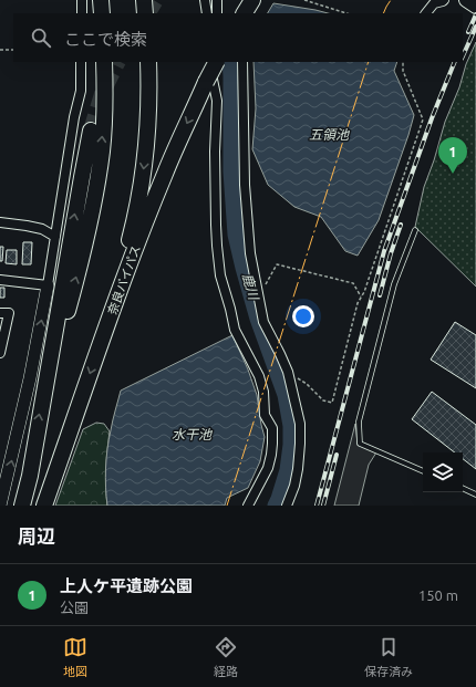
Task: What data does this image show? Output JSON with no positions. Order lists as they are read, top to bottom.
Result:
{
  "streets": {
    "highway": ["奈良バイパス"]
  },
  "water": ["五領池", "鹿川", "水干池"],
  "page": {
    "search": "ここで検索",
    "pins": "1",
    "heading": "周辺",
    "list": [
      {
        "mark": "1",
        "name": "上人ケ平遺跡公園",
        "note": "公園",
        "value": "150 m"
      }
    ],
    "nav": ["地図", "経路", "保存済み"]
  }
}
